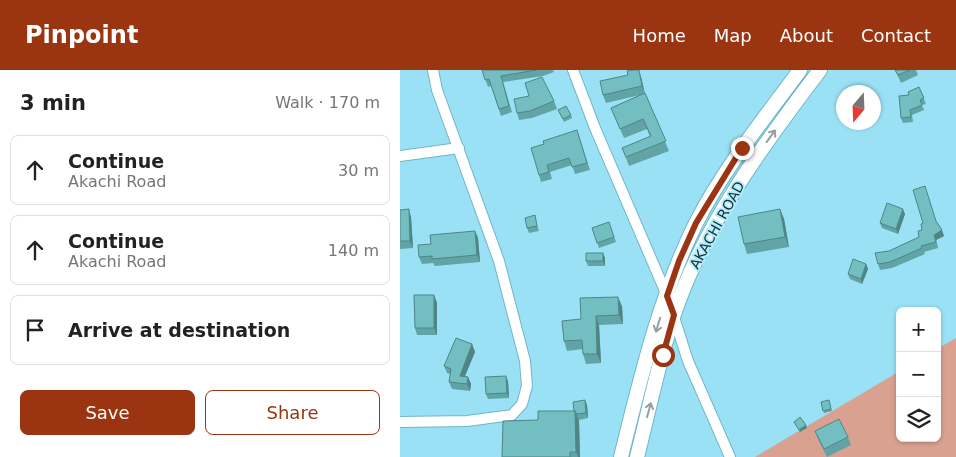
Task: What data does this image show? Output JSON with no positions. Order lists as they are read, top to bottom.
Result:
{
  "streets": {
    "main road": ["AKACHI ROAD"]
  },
  "north": "bottom",
  "page": {
    "header": "Pinpoint",
    "nav": [
      "Home",
      "Map",
      "About",
      "Contact"
    ],
    "heading": ["3 min", "Walk · 170 m"],
    "list": [
      ["Continue", "Akachi Road", "30 m"],
      ["Continue", "Akachi Road", "140 m"],
      "Arrive at destination"
    ],
    "map_buttons": ["+", "−"],
    "buttons": ["Save", "Share"]
  }
}
